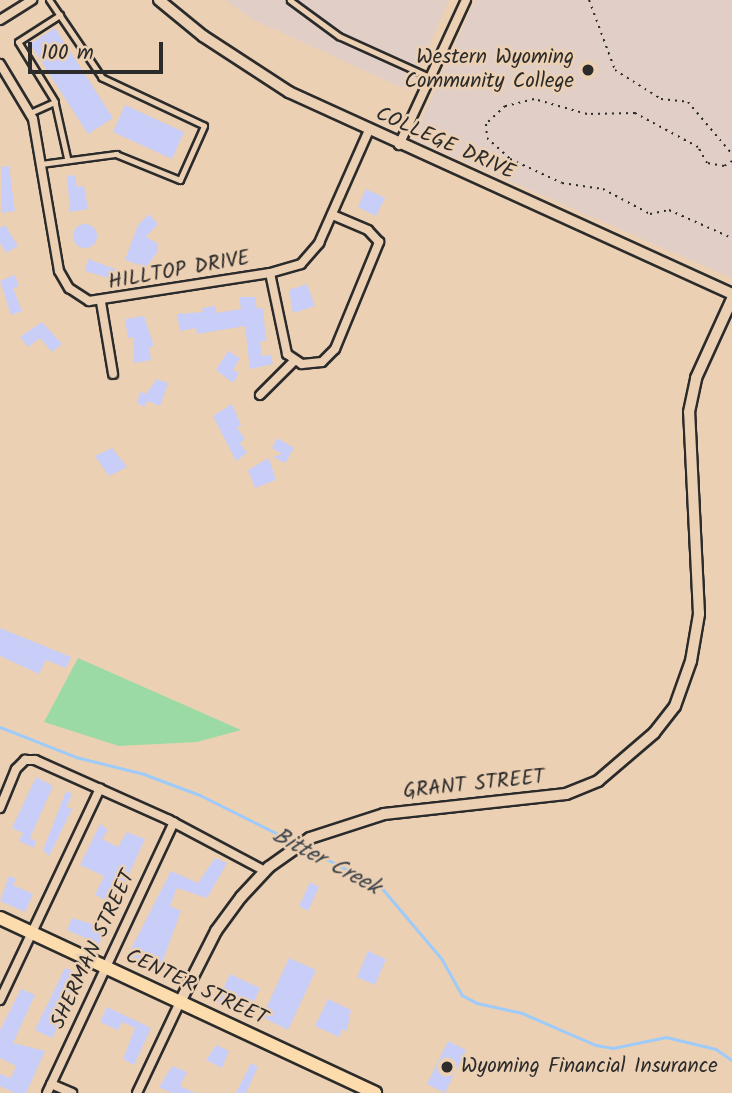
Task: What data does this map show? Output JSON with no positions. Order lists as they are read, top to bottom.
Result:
{
  "streets": {
    "main road": ["COLLEGE DRIVE", "GRANT STREET", "CENTER STREET"],
    "street": ["HILLTOP DRIVE", "SHERMAN STREET"]
  },
  "crossings": [
    ["COLLEGE DRIVE", "HILLTOP DRIVE"],
    ["COLLEGE DRIVE", "GRANT STREET"],
    ["GRANT STREET", "CENTER STREET"],
    ["SHERMAN STREET", "CENTER STREET"]
  ],
  "water": ["Bitter Creek"],
  "places": ["Western Wyoming Community College", "Wyoming Financial Insurance"],
  "scale_bar": "100 m"
}
